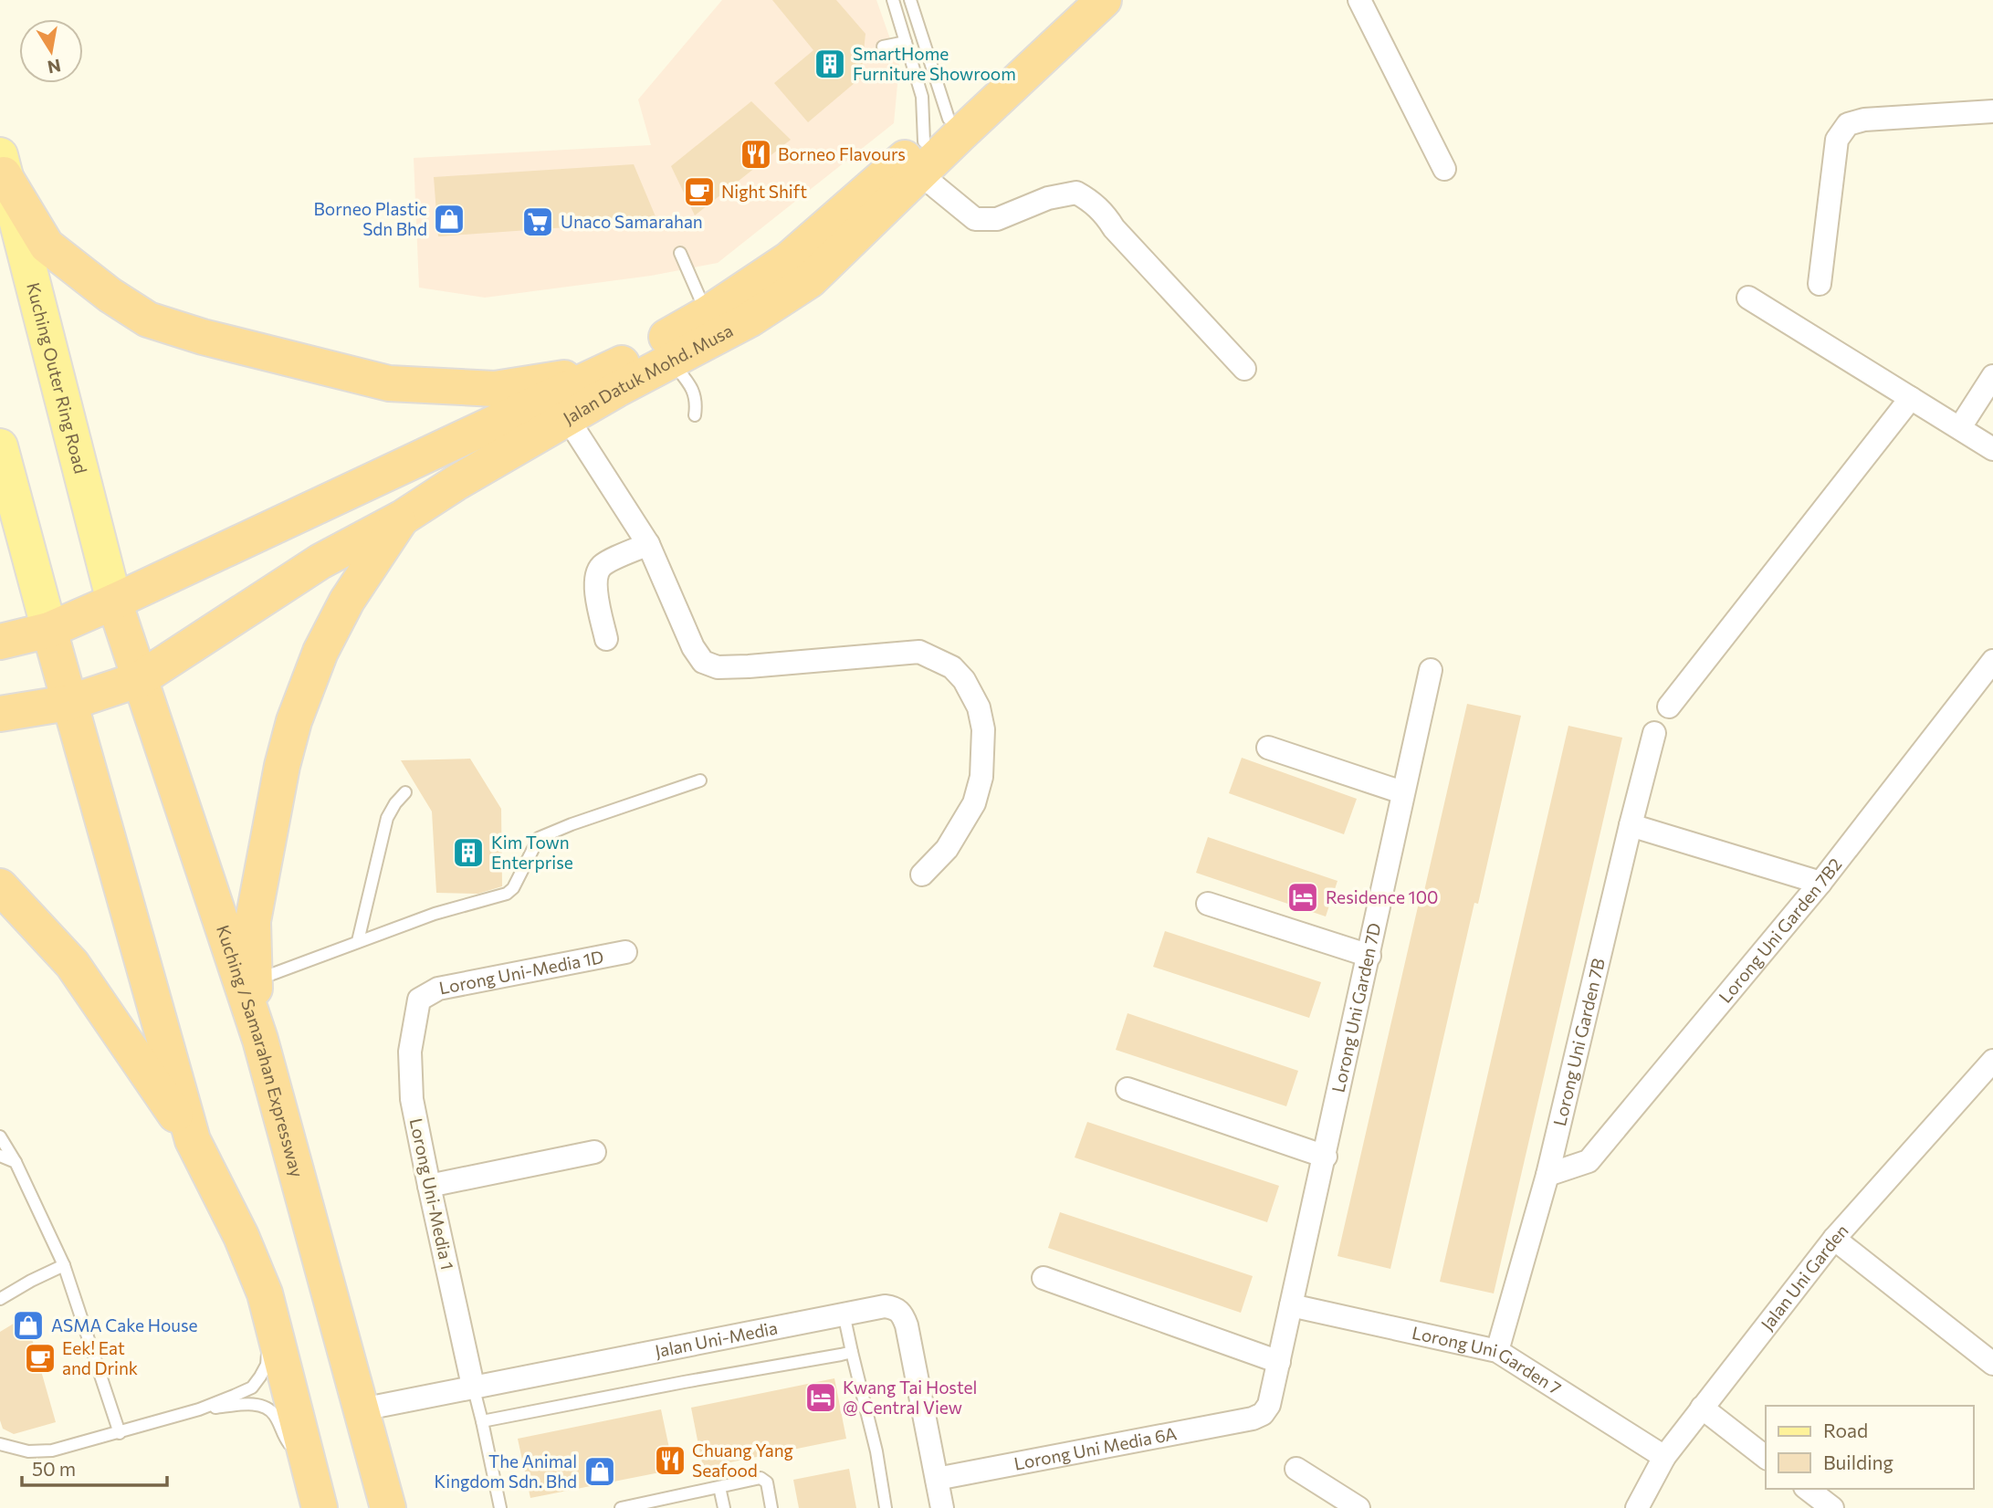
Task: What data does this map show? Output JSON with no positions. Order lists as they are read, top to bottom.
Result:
{
  "streets": {
    "highway": ["Jalan Datuk Mohd. Musa", "Kuching / Samarahan Expressway"],
    "main road": ["Kuching Outer Ring Road"],
    "street": [
      "Lorong Uni Garden 7B2",
      "Lorong Uni-Media 1D",
      "Lorong Uni Garden 7D",
      "Lorong Uni Garden 7B",
      "Lorong Uni-Media 1",
      "Jalan Uni Garden",
      "Jalan Uni-Media",
      "Lorong Uni Garden 7",
      "Lorong Uni Media 6A"
    ]
  },
  "crossings": [
    ["Jalan Datuk Mohd. Musa", "Kuching Outer Ring Road"],
    ["Jalan Datuk Mohd. Musa", "Kuching / Samarahan Expressway"],
    ["Kuching Outer Ring Road", "Kuching / Samarahan Expressway"],
    ["Lorong Uni Garden 7B2", "Lorong Uni Garden 7B"],
    ["Lorong Uni-Media 1D", "Lorong Uni-Media 1"],
    ["Lorong Uni Garden 7D", "Lorong Uni Garden 7"],
    ["Lorong Uni Garden 7D", "Lorong Uni Media 6A"],
    ["Lorong Uni Garden 7B", "Lorong Uni Garden 7"],
    ["Kuching / Samarahan Expressway", "Jalan Uni-Media"],
    ["Lorong Uni-Media 1", "Jalan Uni-Media"],
    ["Jalan Uni Garden", "Lorong Uni Garden 7"],
    ["Jalan Uni-Media", "Lorong Uni Media 6A"]
  ],
  "places": {
    "building": ["SmartHome Furniture Showroom", "Kim Town Enterprise"],
    "restaurant": ["Borneo Flavours", "Chuang Yang Seafood"],
    "cafe": ["Night Shift", "Eek! Eat and Drink"],
    "shop": ["Borneo Plastic Sdn Bhd", "ASMA Cake House", "The Animal Kingdom Sdn. Bhd"],
    "supermarket": ["Unaco Samarahan"],
    "hotel": ["Residence 100", "Kwang Tai Hostel @ Central View"]
  },
  "legend": ["Road", "Building"],
  "scale_bar": "50 m",
  "north": "bottom"
}
